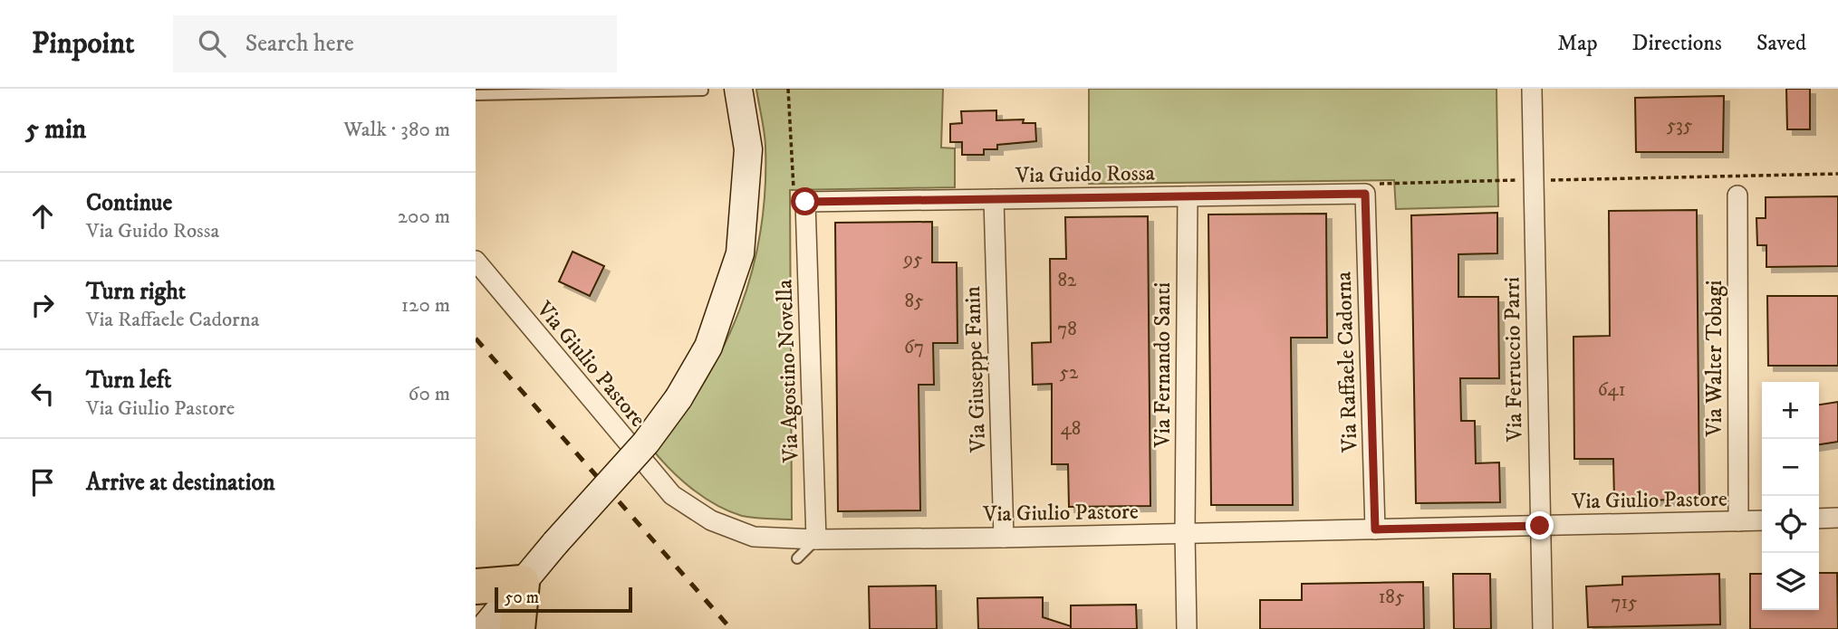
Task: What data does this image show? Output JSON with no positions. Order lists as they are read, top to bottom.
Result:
{
  "streets": {
    "street": [
      "Via Guido Rossa",
      "Via Walter Tobagi",
      "Via Ferruccio Parri",
      "Via Raffaele Cadorna",
      "Via Giulio Pastore",
      "Via Fernando Santi",
      "Via Giuseppe Fanin",
      "Via Agostino Novella"
    ]
  },
  "crossings": [
    ["Via Guido Rossa", "Via Raffaele Cadorna"],
    ["Via Guido Rossa", "Via Fernando Santi"],
    ["Via Guido Rossa", "Via Giuseppe Fanin"],
    ["Via Guido Rossa", "Via Agostino Novella"],
    ["Via Walter Tobagi", "Via Giulio Pastore"],
    ["Via Ferruccio Parri", "Via Giulio Pastore"],
    ["Via Raffaele Cadorna", "Via Giulio Pastore"],
    ["Via Giulio Pastore", "Via Fernando Santi"],
    ["Via Giulio Pastore", "Via Giuseppe Fanin"],
    ["Via Giulio Pastore", "Via Agostino Novella"]
  ],
  "house_numbers": [
    "535",
    "95",
    "82",
    "85",
    "78",
    "67",
    "52",
    "641",
    "48",
    "185",
    "715"
  ],
  "scale_bar": "50 m",
  "page": {
    "header": "Pinpoint",
    "search": "Search here",
    "nav": ["Map", "Directions", "Saved"],
    "heading": ["5 min", "Walk · 380 m"],
    "list": [
      ["Continue", "Via Guido Rossa", "200 m"],
      ["Turn right", "Via Raffaele Cadorna", "120 m"],
      ["Turn left", "Via Giulio Pastore", "60 m"],
      "Arrive at destination"
    ],
    "map_buttons": ["+", "−"],
    "scale": "50 m"
  }
}
